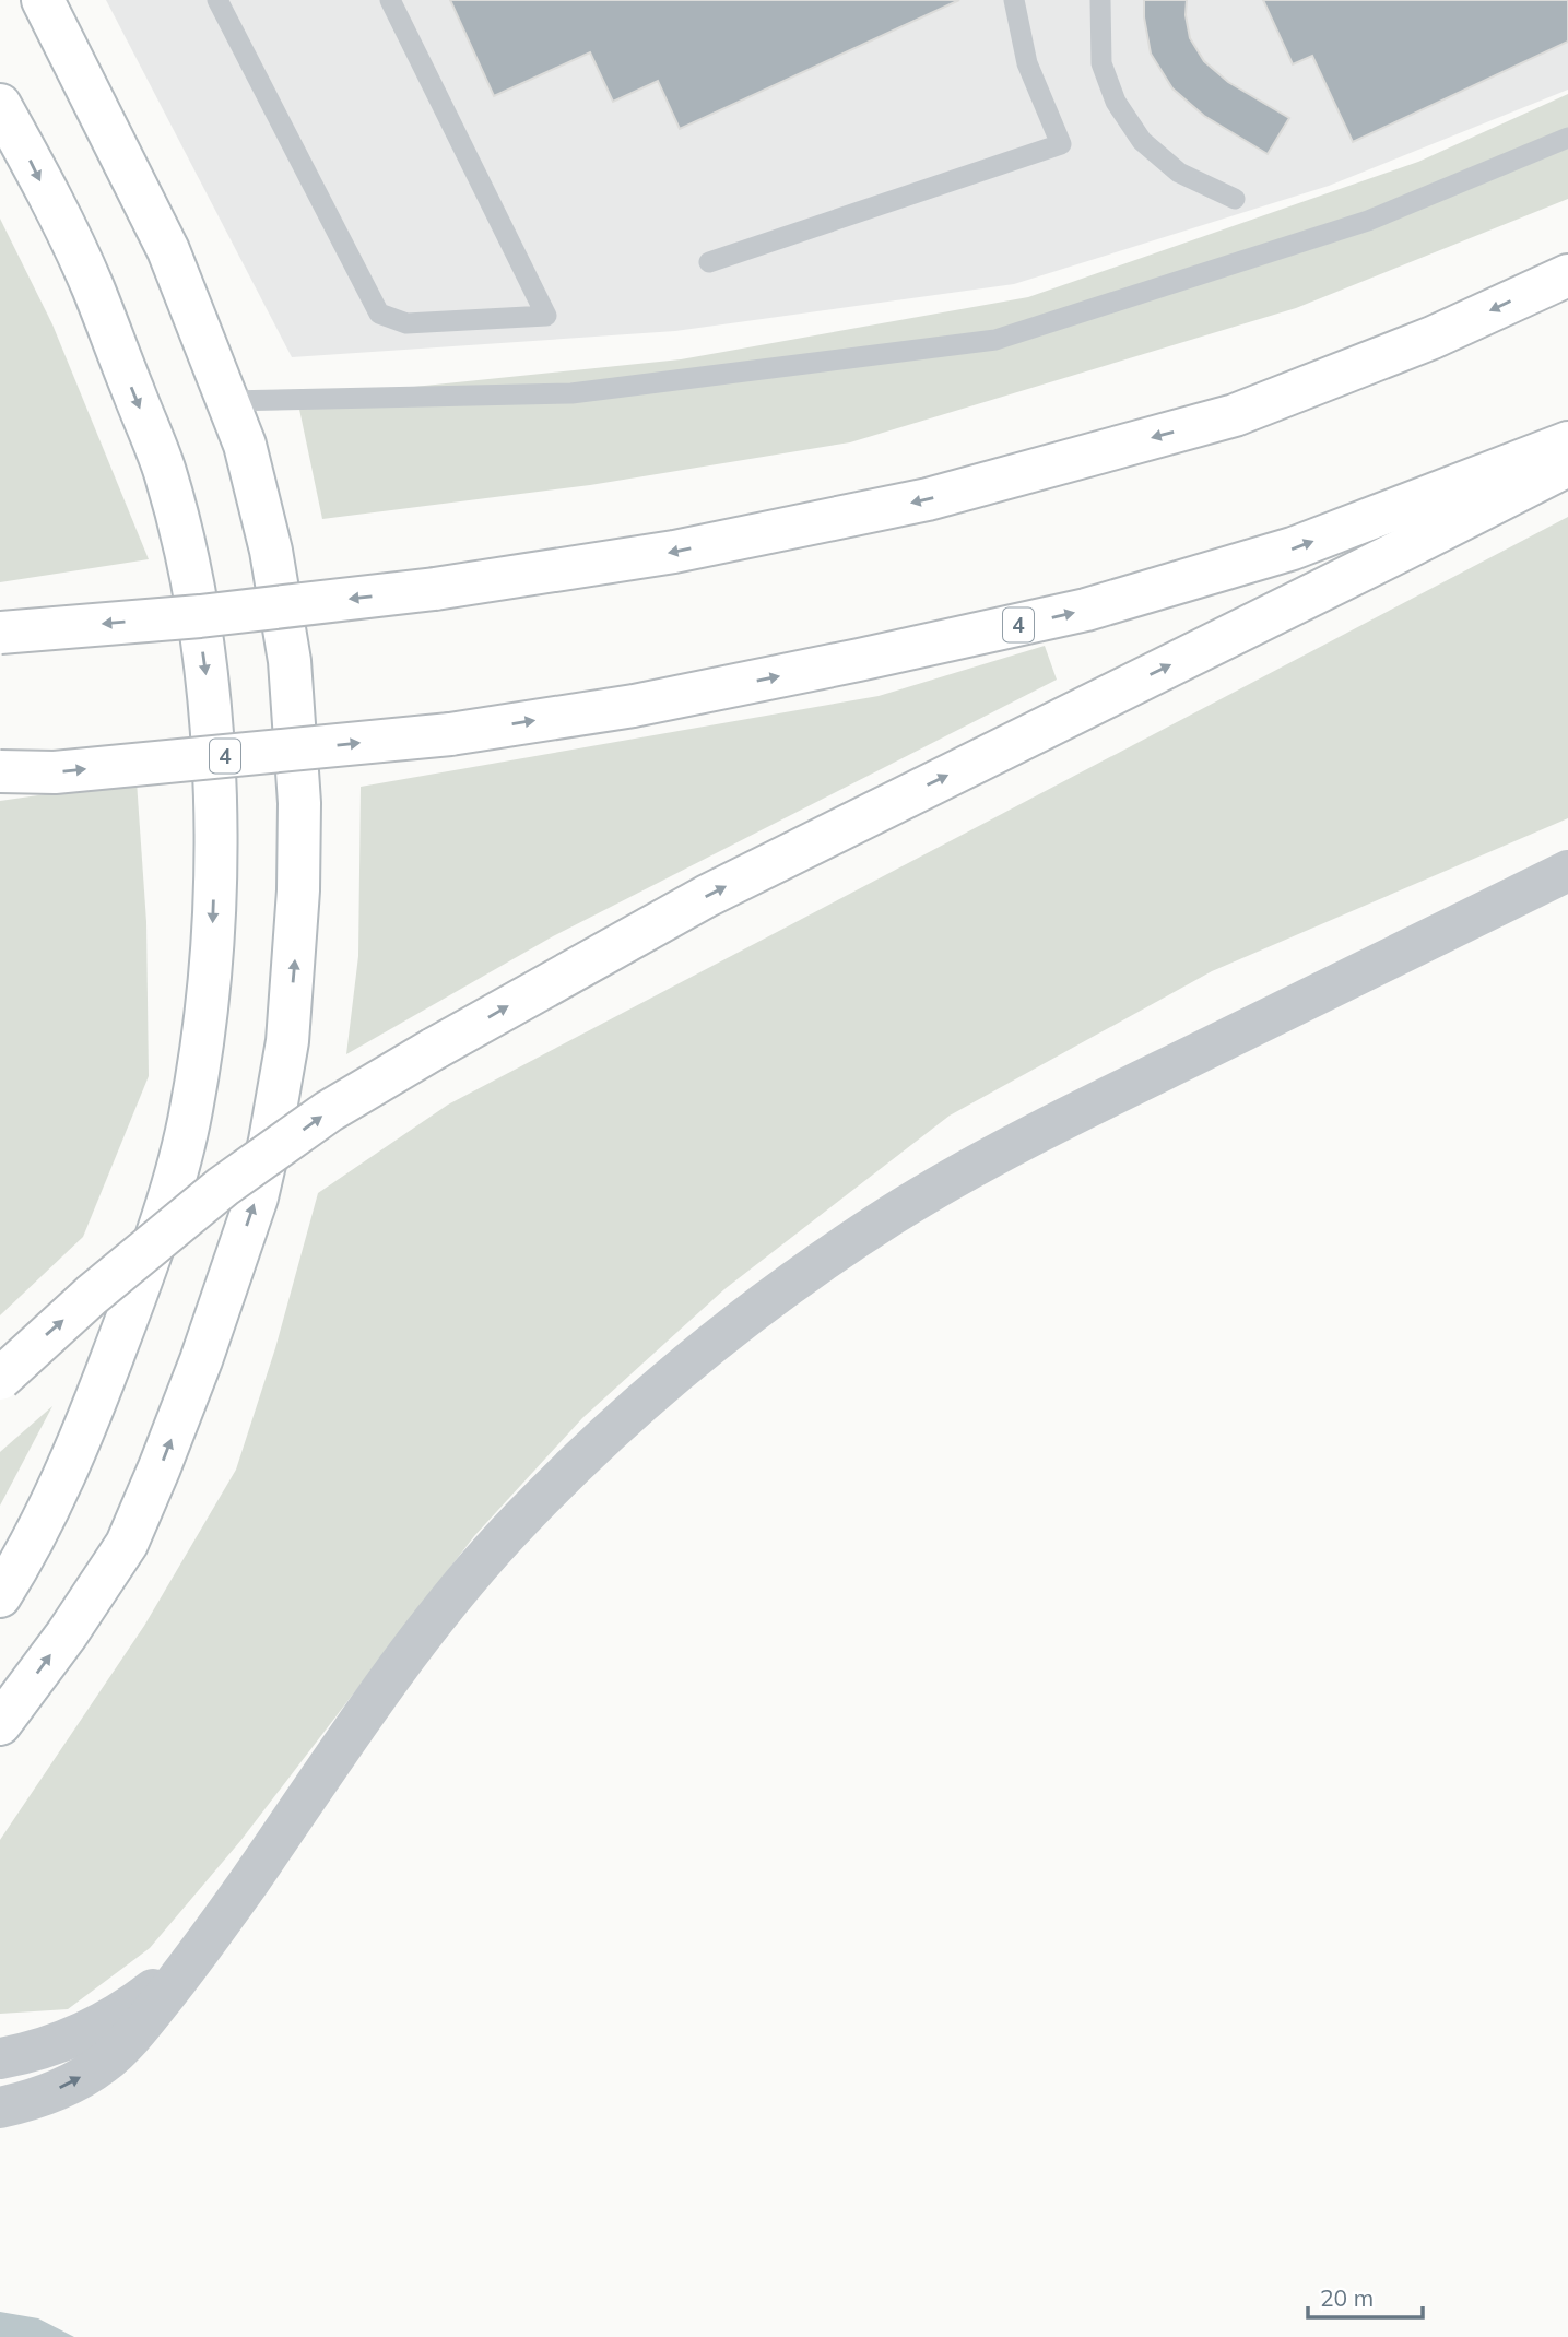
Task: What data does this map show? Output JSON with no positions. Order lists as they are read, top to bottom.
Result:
{
  "streets": {
    "main road": ["4"]
  },
  "scale_bar": "20 m"
}
